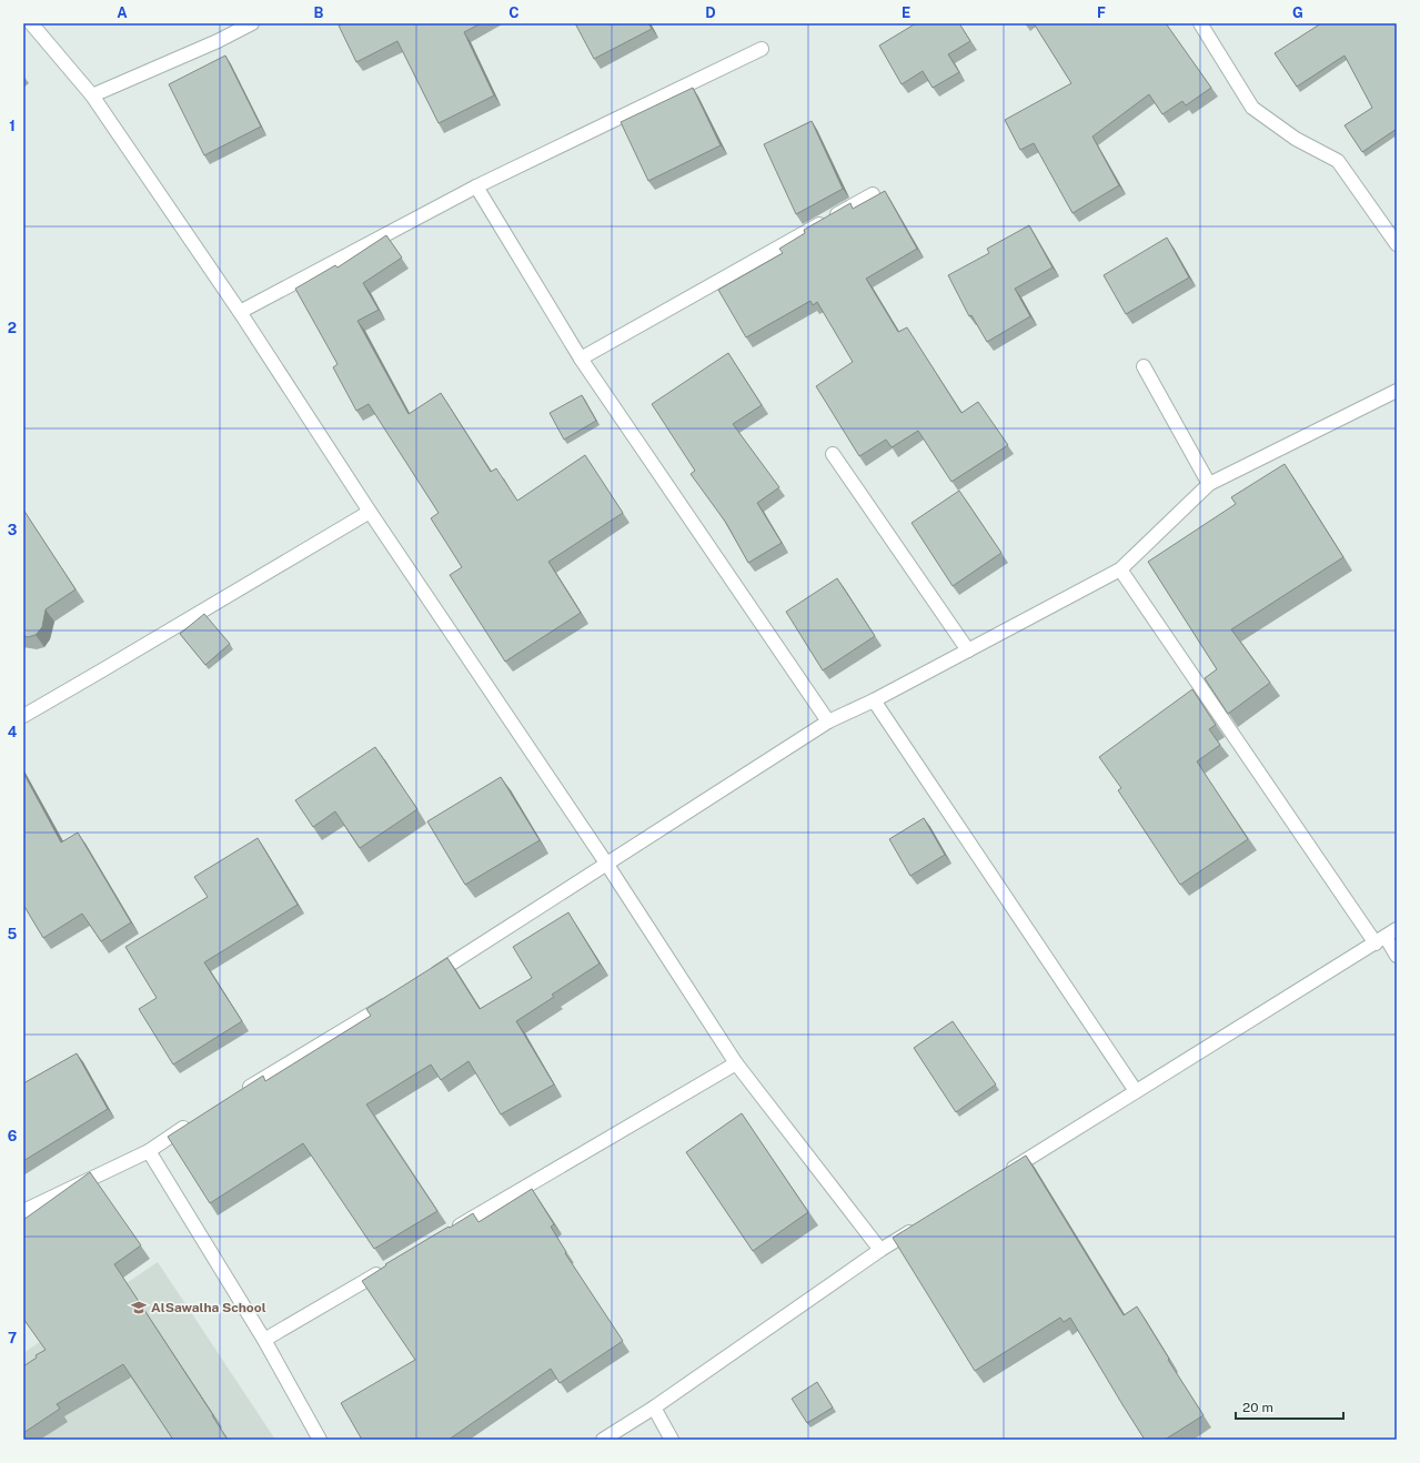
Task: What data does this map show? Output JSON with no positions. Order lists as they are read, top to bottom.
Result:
{
  "places": {
    "school or university": ["AlSawalha School"]
  },
  "scale_bar": "20 m",
  "grid": {
    "columns": [
      "A",
      "B",
      "C",
      "D",
      "E",
      "F",
      "G"
    ],
    "rows": [
      "1",
      "2",
      "3",
      "4",
      "5",
      "6",
      "7"
    ]
  }
}
